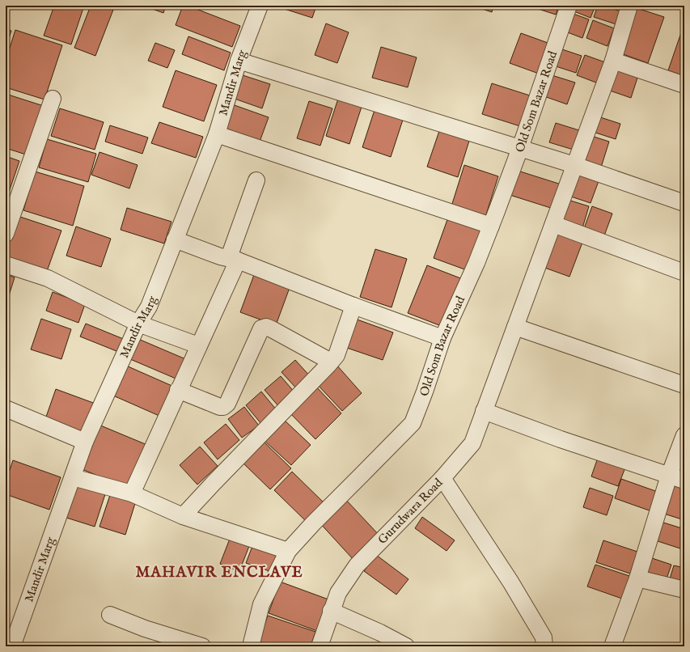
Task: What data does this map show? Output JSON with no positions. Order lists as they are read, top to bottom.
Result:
{
  "streets": {
    "street": ["Mandir Marg", "Old Som Bazar Road", "Gurudwara Road"]
  },
  "districts": ["MAHAVIR ENCLAVE"]
}
